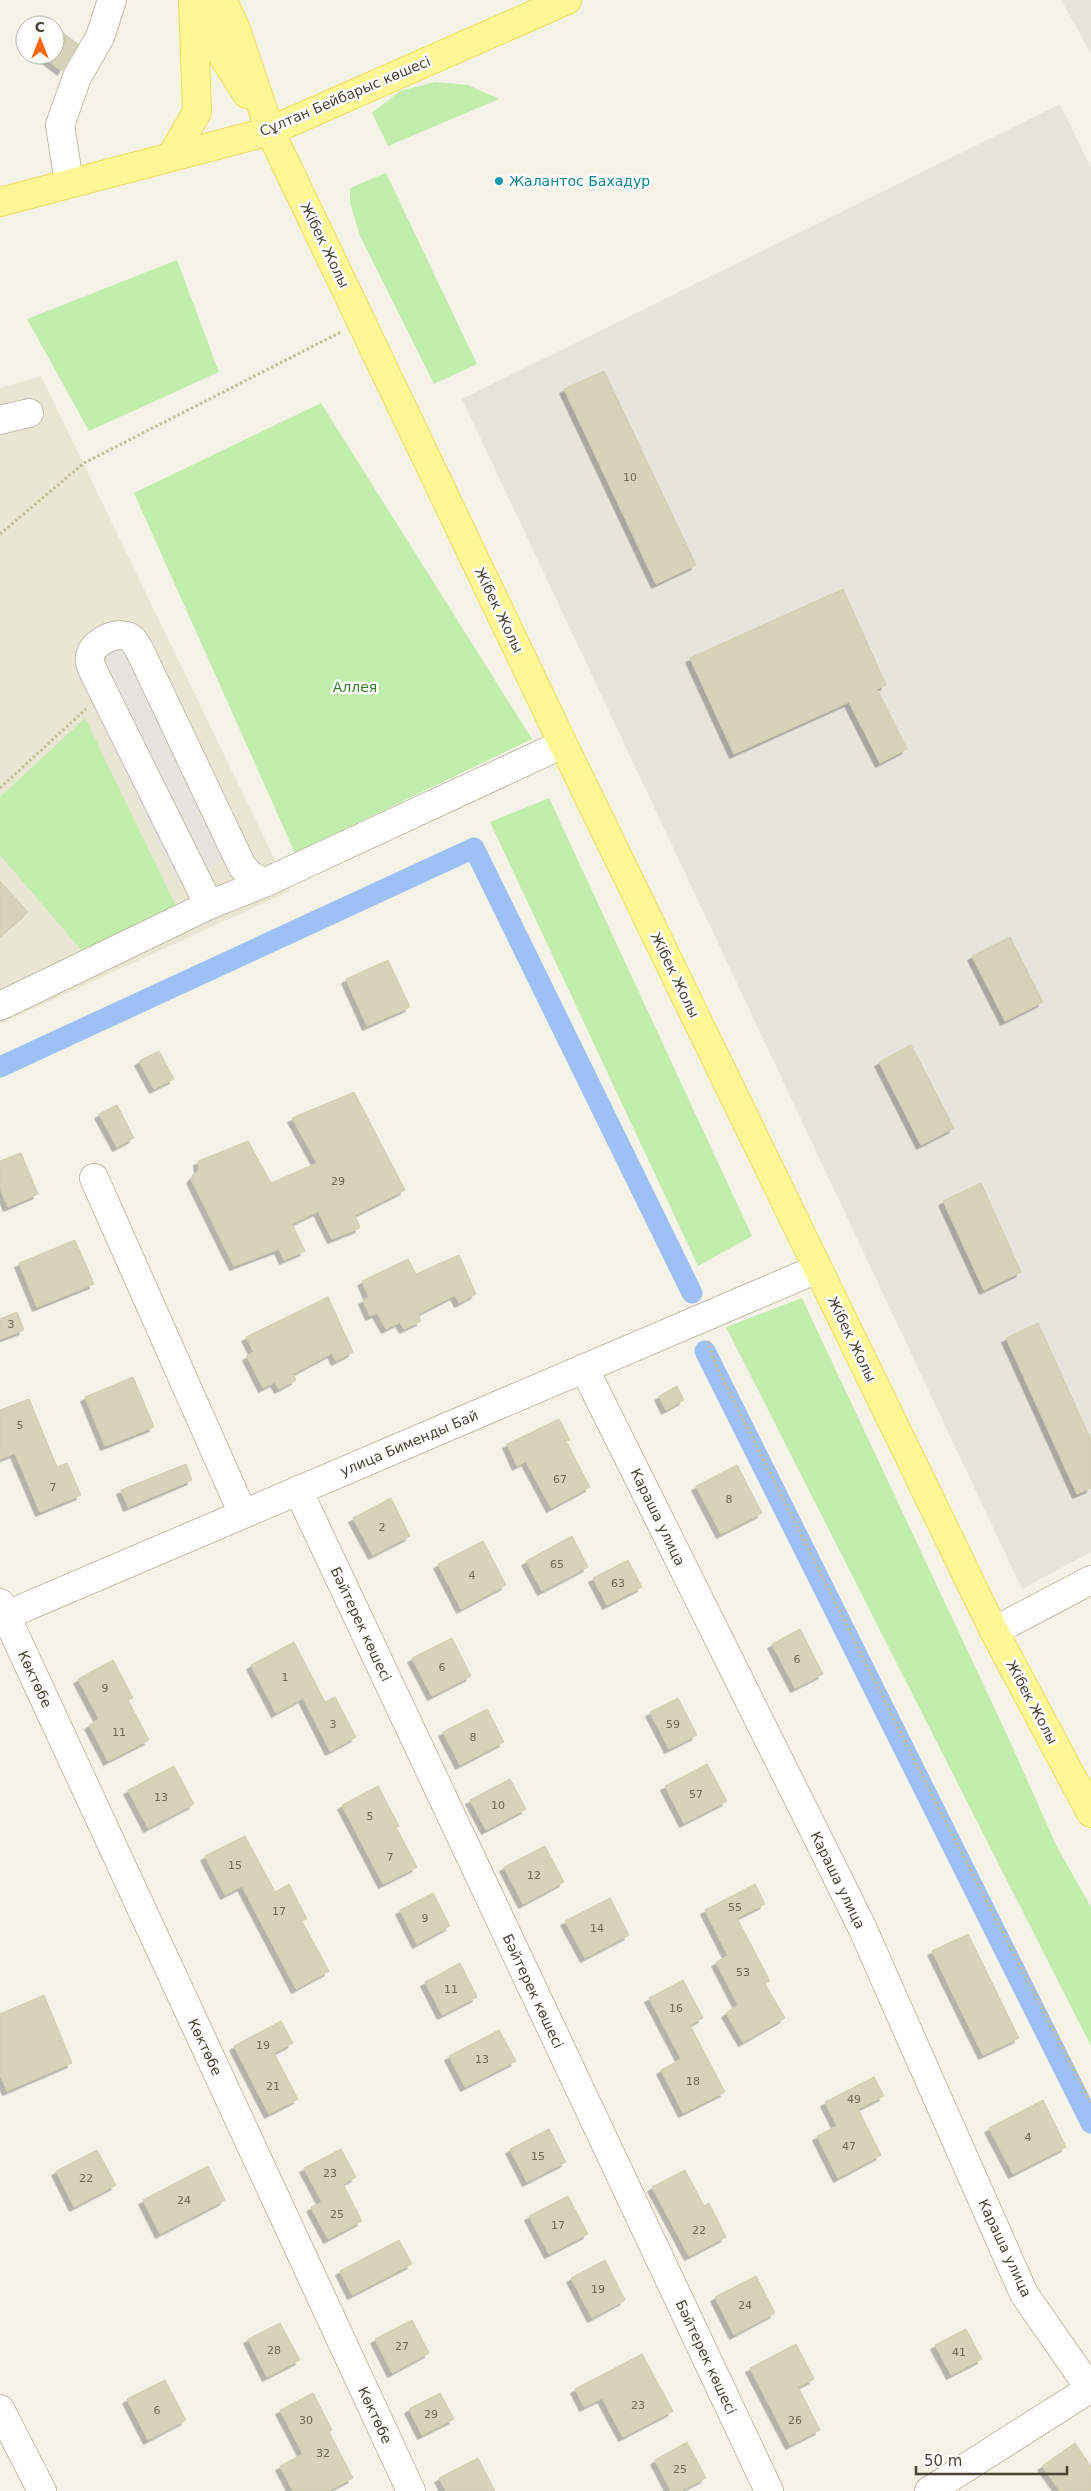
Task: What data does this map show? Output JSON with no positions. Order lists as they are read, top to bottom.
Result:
{
  "streets": {
    "main road": ["Сұлтан Бейбарыс көшесі", "Жібек Жолы"],
    "street": [
      "улица Бименды Бай",
      "Караша улица",
      "Бәйтерек көшесі",
      "Көктөбе"
    ]
  },
  "crossings": [
    ["Сұлтан Бейбарыс көшесі", "Жібек Жолы"],
    ["Жібек Жолы", "улица Бименды Бай"],
    ["улица Бименды Бай", "Караша улица"],
    ["улица Бименды Бай", "Бәйтерек көшесі"],
    ["улица Бименды Бай", "Көктөбе"]
  ],
  "parks": ["Аллея"],
  "places": ["Жалантос Бахадур"],
  "house_numbers": [
    "10",
    "29",
    "3",
    "5",
    "67",
    "7",
    "8",
    "2",
    "65",
    "4",
    "63",
    "6",
    "6",
    "1",
    "9",
    "3",
    "59",
    "11",
    "8",
    "57",
    "13",
    "10",
    "5",
    "7",
    "15",
    "12",
    "55",
    "17",
    "9",
    "14",
    "53",
    "11",
    "16",
    "19",
    "13",
    "18",
    "21",
    "49",
    "4",
    "47",
    "15",
    "23",
    "22",
    "24",
    "25",
    "17",
    "22",
    "19",
    "24",
    "27",
    "28",
    "41",
    "23",
    "6",
    "29",
    "30",
    "26",
    "32",
    "25"
  ],
  "scale_bar": "50 m",
  "north": "top"
}
